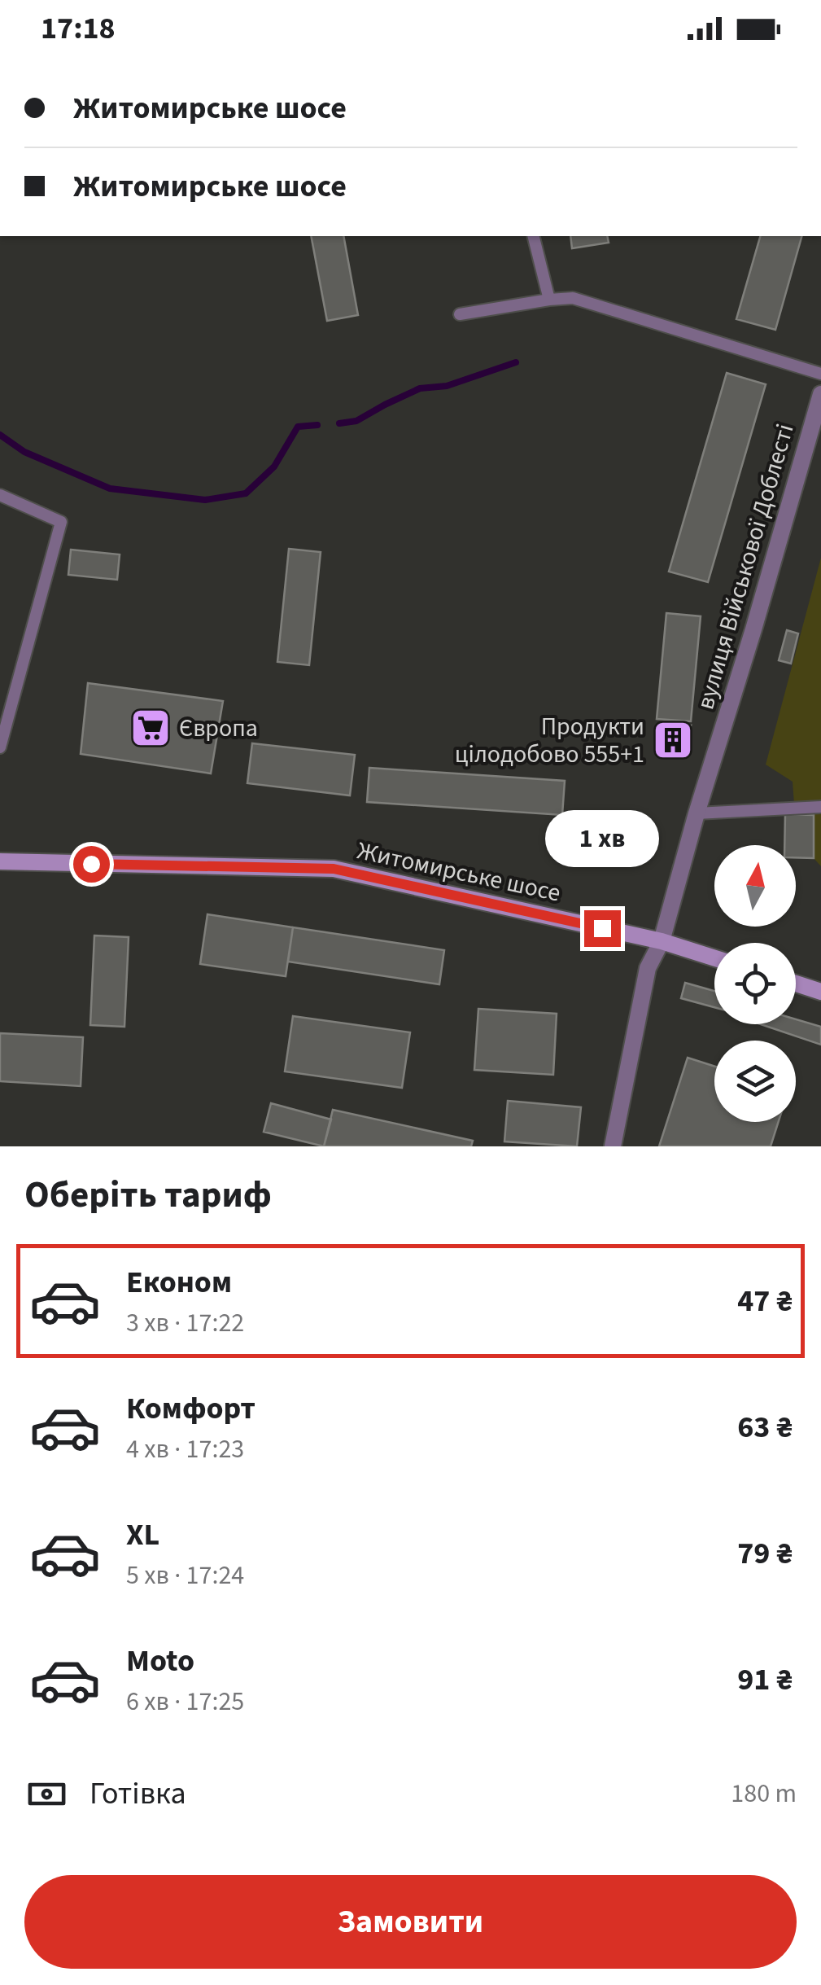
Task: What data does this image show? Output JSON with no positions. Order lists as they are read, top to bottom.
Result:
{
  "streets": {
    "main road": ["Житомирське шосе"],
    "street": ["вулиця Військової Доблесті"]
  },
  "crossings": [
    ["вулиця Військової Доблесті", "Житомирське шосе"]
  ],
  "places": {
    "supermarket": ["Європа"],
    "building": ["Продукти цілодобово 555+1"]
  },
  "north": "top",
  "page": {
    "status": "17:18",
    "banner": ["Житомирське шосе", "Житомирське шосе"],
    "bubble": "1 хв",
    "heading": "Оберіть тариф",
    "list": [
      {
        "name": "Економ",
        "note": "3 хв · 17:22",
        "value": "47 ₴"
      },
      {
        "name": "Комфорт",
        "note": "4 хв · 17:23",
        "value": "63 ₴"
      },
      {
        "name": "XL",
        "note": "5 хв · 17:24",
        "value": "79 ₴"
      },
      {
        "name": "Moto",
        "note": "6 хв · 17:25",
        "value": "91 ₴"
      }
    ],
    "pay": ["Готівка", "180 m"],
    "buttons": "Замовити"
  }
}
